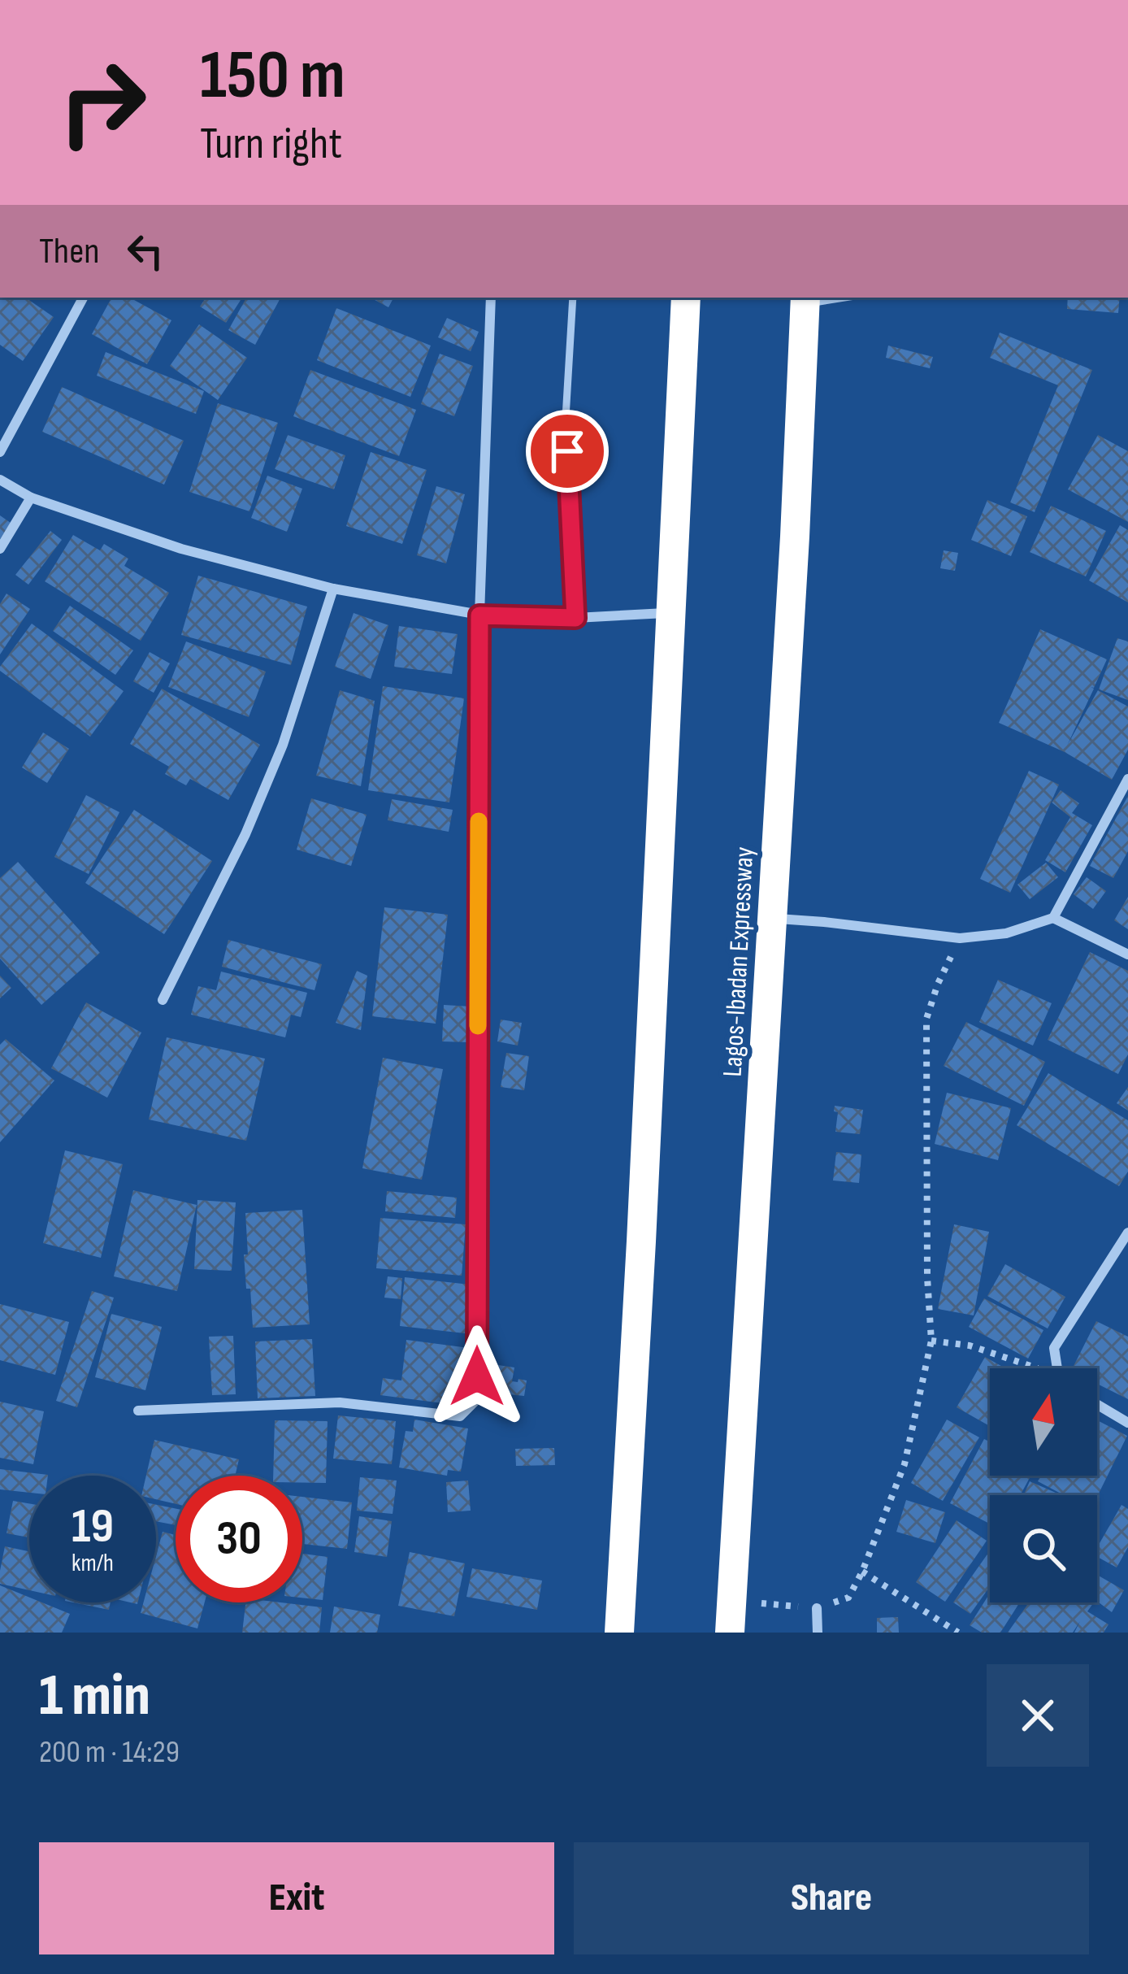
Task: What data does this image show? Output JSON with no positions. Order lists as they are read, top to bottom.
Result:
{
  "streets": {
    "highway": ["Lagos-Ibadan Expressway"]
  },
  "north": "top",
  "page": {
    "turn": ["150 m", "Turn right"],
    "then": "Then",
    "speed": "19 km/h",
    "limit": "30",
    "heading": ["1 min", "200 m · 14:29"],
    "buttons": ["Exit", "Share"]
  }
}
